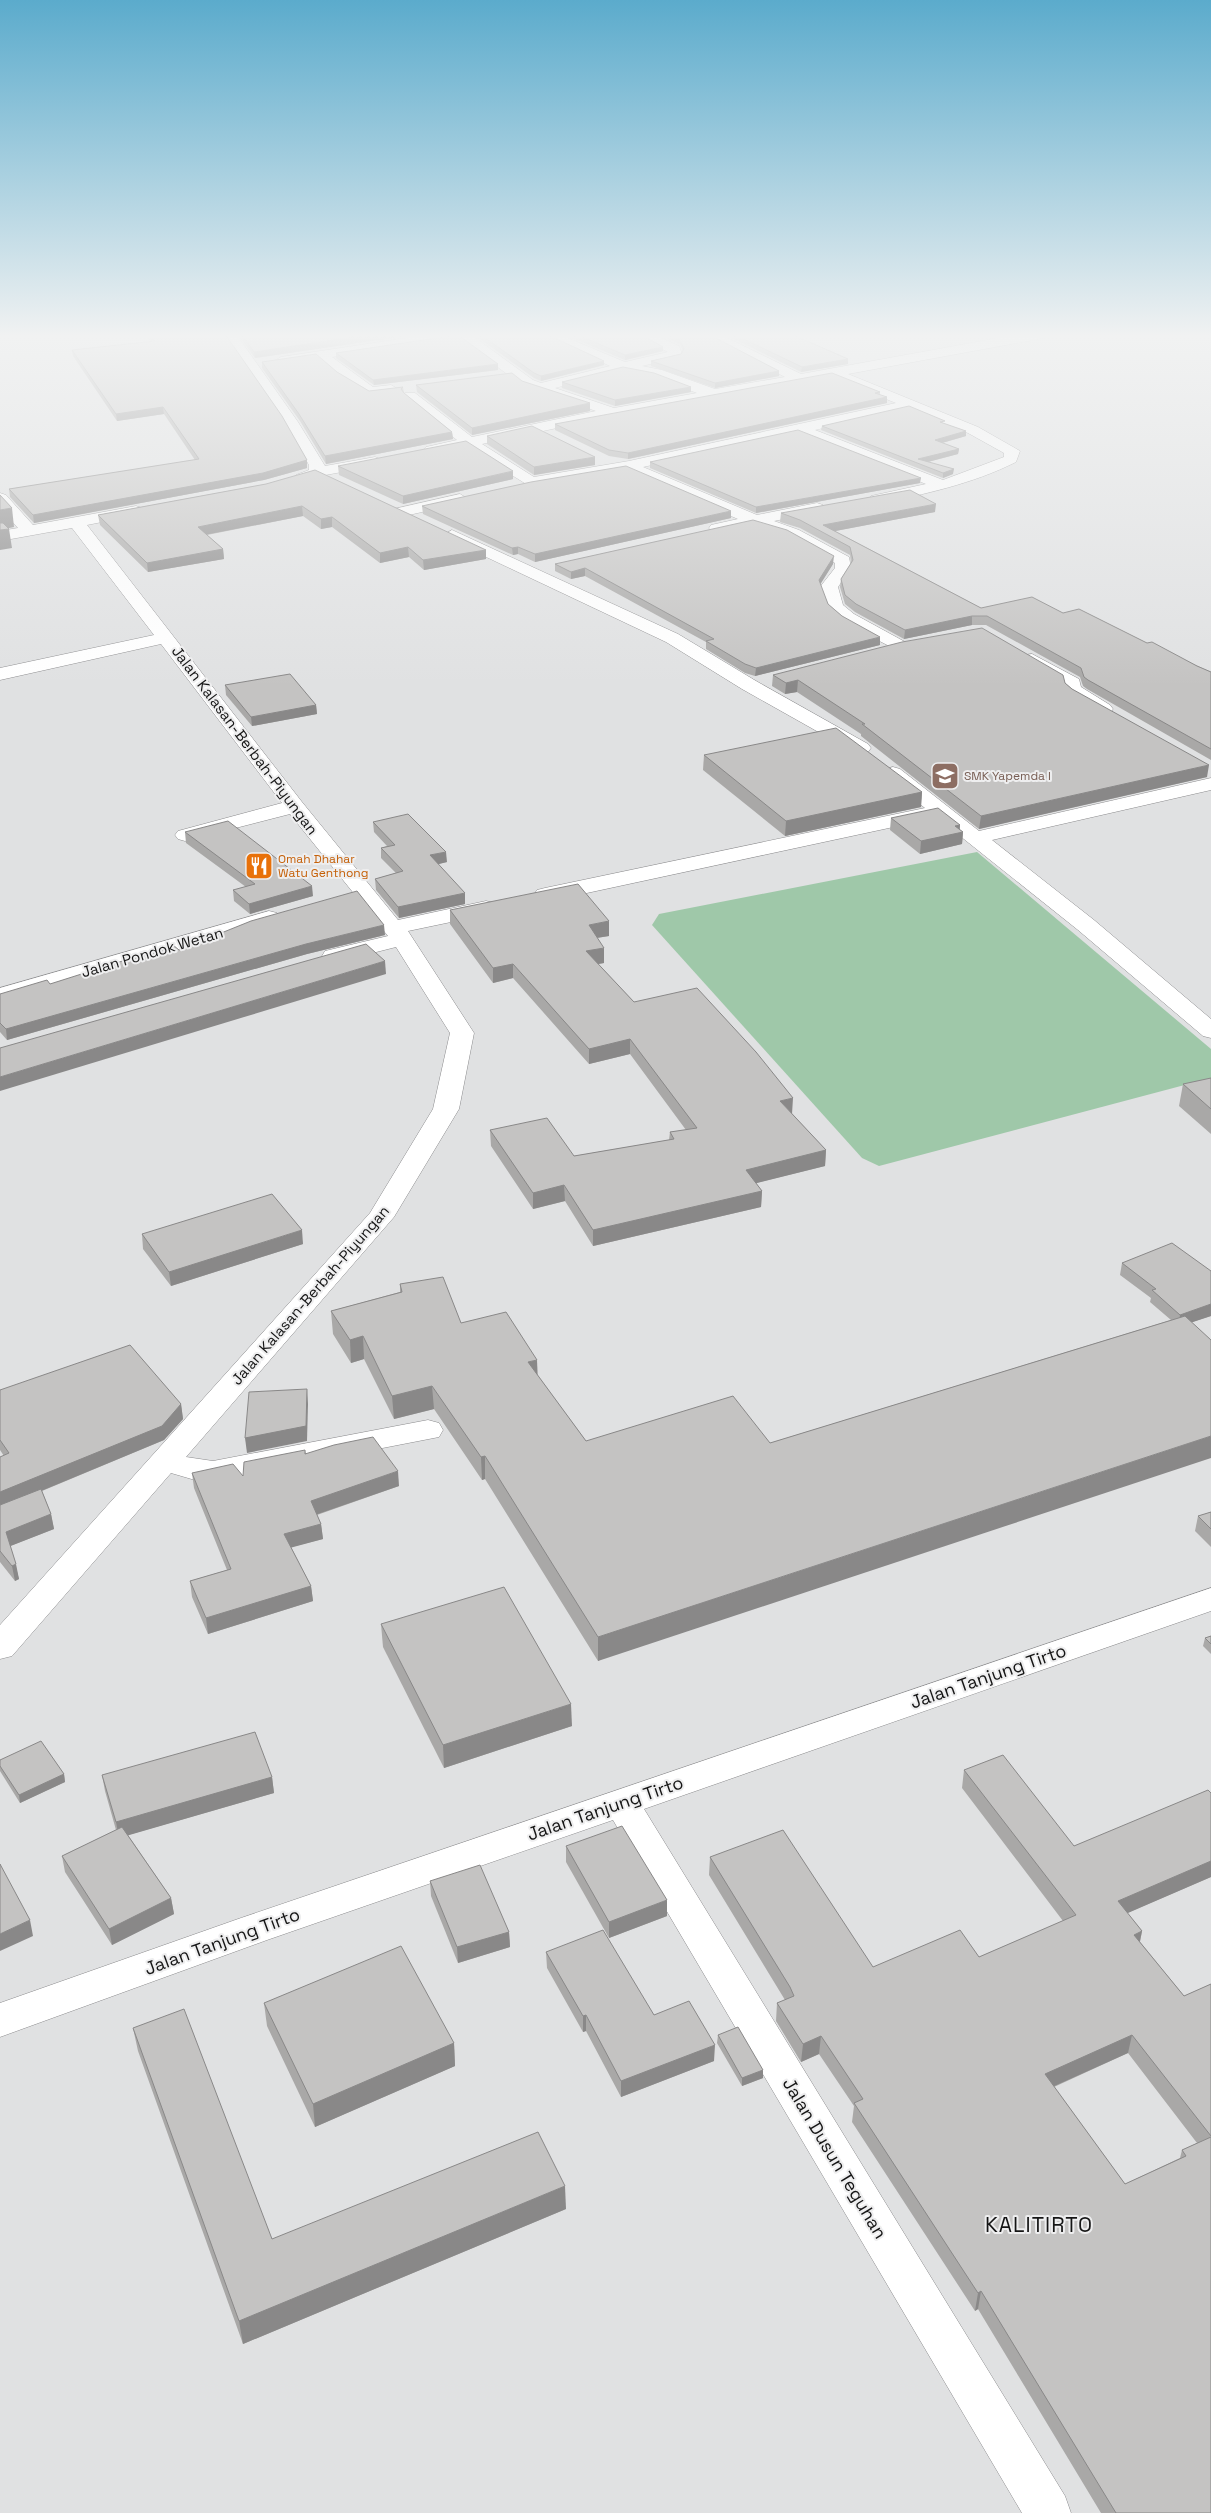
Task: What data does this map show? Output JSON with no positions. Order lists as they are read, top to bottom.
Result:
{
  "streets": {
    "street": [
      "Jalan Kalasan-Berbah-Piyungan",
      "Jalan Pondok Wetan",
      "Jalan Tanjung Tirto",
      "Jalan Dusun Teguhan"
    ]
  },
  "crossings": [
    ["Jalan Tanjung Tirto", "Jalan Dusun Teguhan"]
  ],
  "districts": ["KALITIRTO"],
  "places": {
    "school or university": ["SMK Yapemda I"],
    "restaurant": ["Omah Dhahar Watu Genthong"]
  }
}
